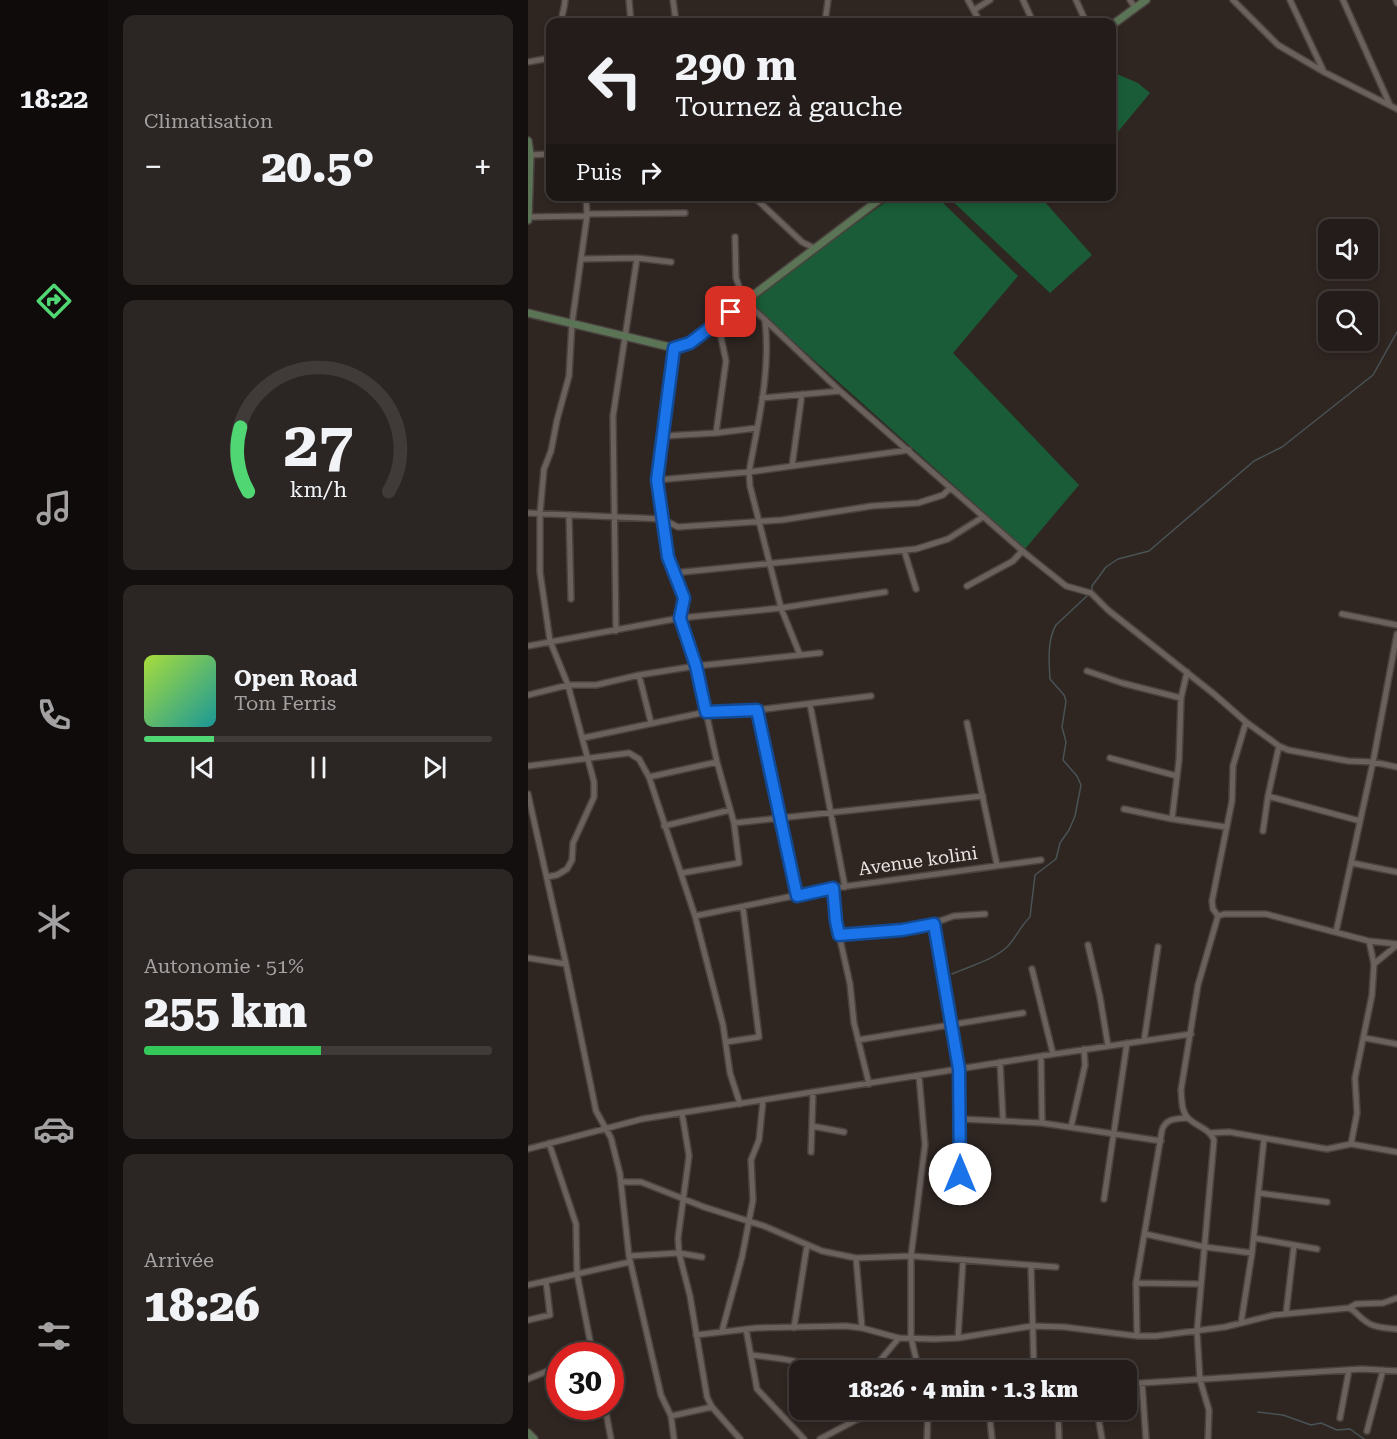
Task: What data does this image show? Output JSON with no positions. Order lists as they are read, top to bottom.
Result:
{
  "streets": {
    "street": ["Avenue kolini"]
  },
  "page": {
    "tabs": "18:22",
    "tile": [
      "Climatisation",
      ["Autonomie · 51%", "255 km"],
      ["Arrivée", "18:26"]
    ],
    "turn": ["290 m", "Tournez à gauche"],
    "heat": ["−", "20.5°", "+"],
    "then": "Puis",
    "song": ["Open Road", "Tom Ferris"],
    "limit": "30",
    "trip": "18:26 · 4 min · 1.3 km",
    "gauge": ["27", "km/h"]
  }
}
